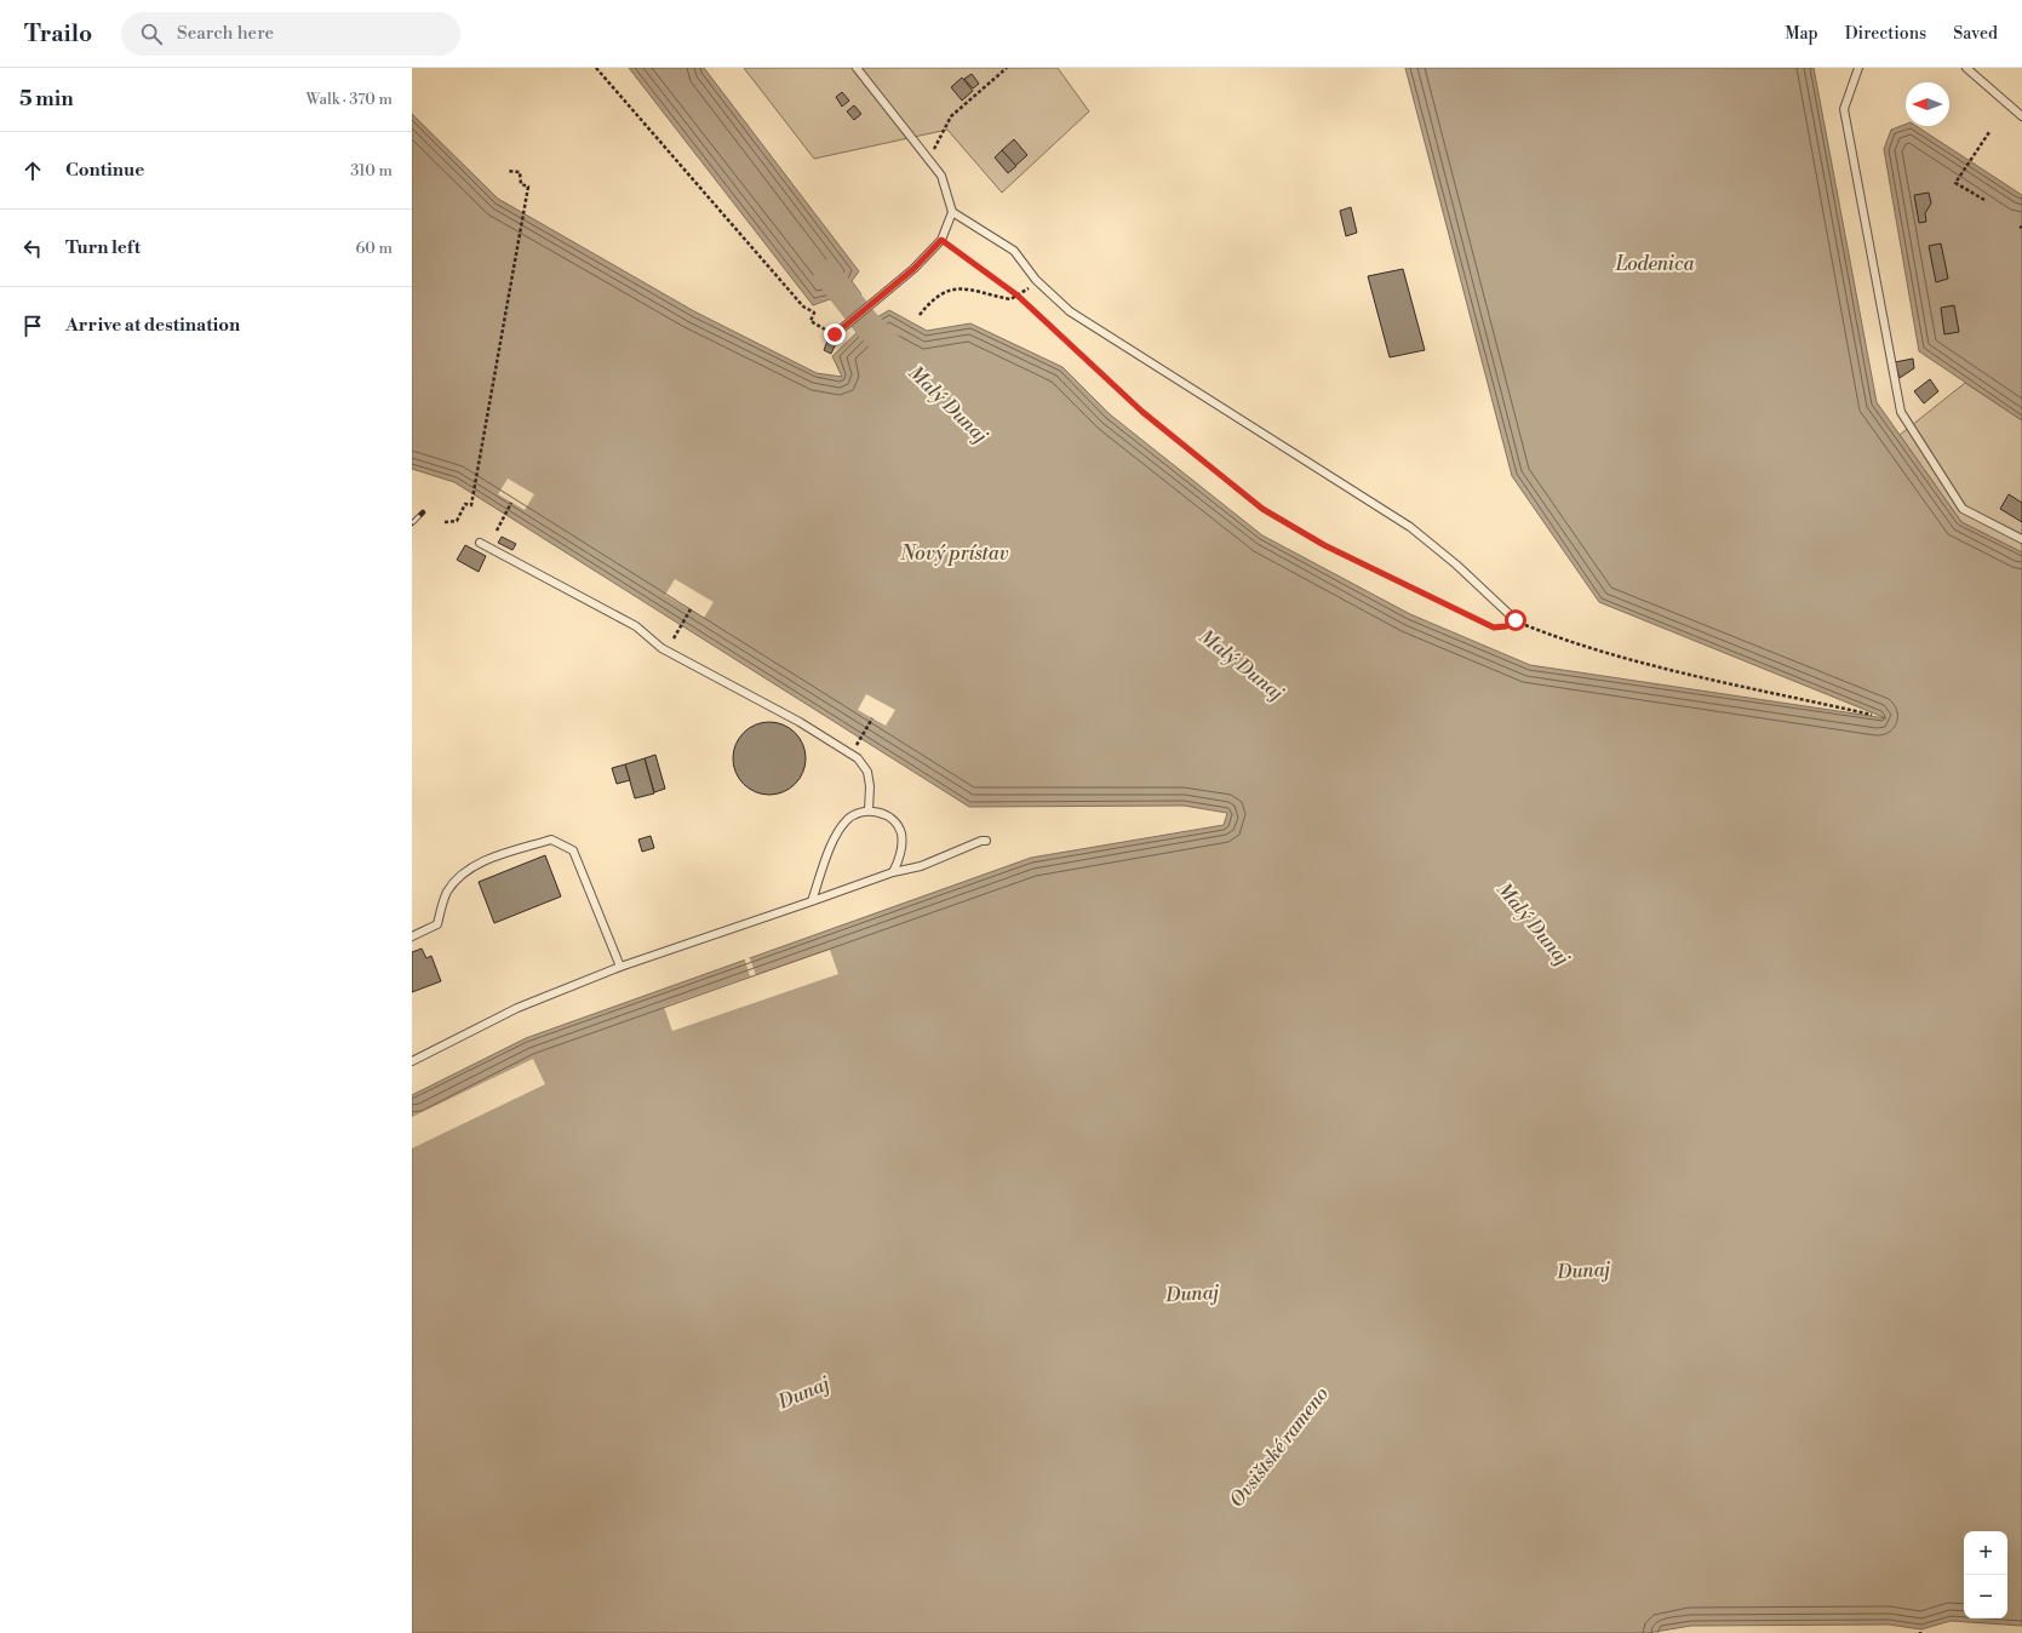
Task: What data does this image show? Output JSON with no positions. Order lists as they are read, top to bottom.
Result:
{
  "water": [
    "Lodenica",
    "Malý Dunaj",
    "Nový prístav",
    "Dunaj",
    "Ovsištské rameno"
  ],
  "north": "left",
  "page": {
    "header": "Trailo",
    "search": "Search here",
    "nav": ["Map", "Directions", "Saved"],
    "heading": ["5 min", "Walk · 370 m"],
    "list": [
      ["Continue", "310 m"],
      ["Turn left", "60 m"],
      "Arrive at destination"
    ],
    "map_buttons": ["+", "−"]
  }
}
